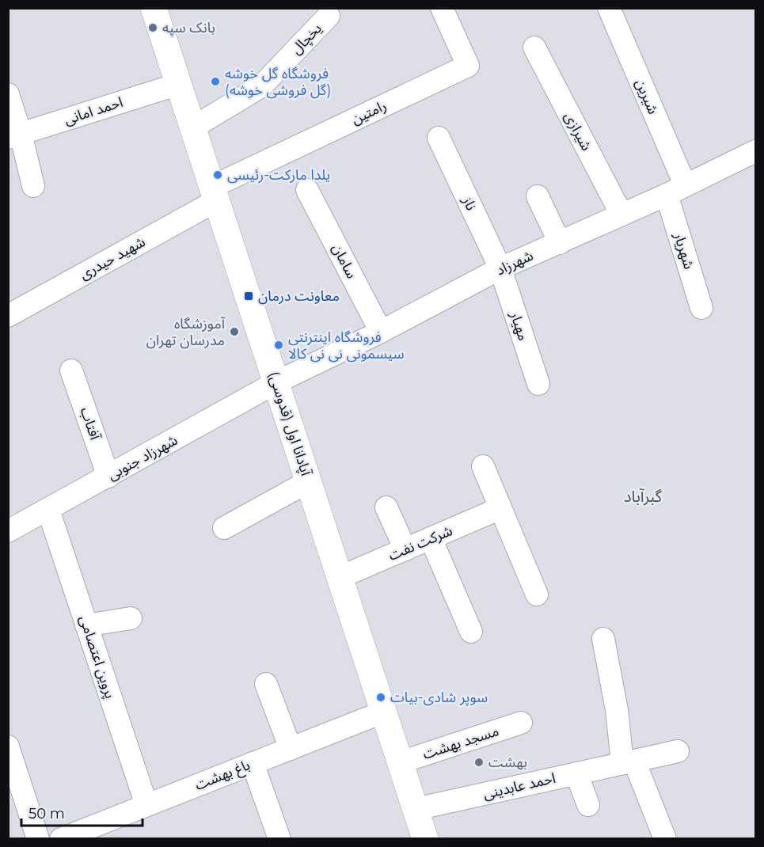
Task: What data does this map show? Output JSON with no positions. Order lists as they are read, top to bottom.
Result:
{
  "streets": {
    "main road": ["آپادانا اول (قدوسی)"],
    "street": [
      "یخچال",
      "شیرین",
      "احمد امانی",
      "رامتین",
      "شیرازی",
      "ناز",
      "شهریار",
      "شهید حیدری",
      "سامان",
      "شهرزاد",
      "مهیار",
      "آفتاب",
      "شهرزاد جنوبی",
      "شرکت نفت",
      "پروین اعتصامی",
      "مسجد بهشت",
      "باغ بهشت",
      "احمد عابدینی"
    ]
  },
  "crossings": [
    ["یخچال", "آپادانا اول (قدوسی)"],
    ["شیرین", "شهریار"],
    ["شیرین", "شهرزاد"],
    ["احمد امانی", "آپادانا اول (قدوسی)"],
    ["رامتین", "شهید حیدری"],
    ["رامتین", "آپادانا اول (قدوسی)"],
    ["شیرازی", "شهرزاد"],
    ["ناز", "شهرزاد"],
    ["ناز", "مهیار"],
    ["شهریار", "شهرزاد"],
    ["شهید حیدری", "آپادانا اول (قدوسی)"],
    ["سامان", "شهرزاد"],
    ["شهرزاد", "مهیار"],
    ["شهرزاد", "آپادانا اول (قدوسی)"],
    ["شهرزاد", "شهرزاد جنوبی"],
    ["آفتاب", "شهرزاد جنوبی"],
    ["آپادانا اول (قدوسی)", "شهرزاد جنوبی"],
    ["آپادانا اول (قدوسی)", "شرکت نفت"],
    ["آپادانا اول (قدوسی)", "مسجد بهشت"],
    ["آپادانا اول (قدوسی)", "باغ بهشت"],
    ["آپادانا اول (قدوسی)", "احمد عابدینی"],
    ["شهرزاد جنوبی", "پروین اعتصامی"],
    ["پروین اعتصامی", "باغ بهشت"]
  ],
  "districts": ["گبرآباد"],
  "places": {
    "other": [
      "بانک سپه",
      "فروشگاه گل خوشه (گل فروشی خوشه)",
      "یلدا مارکت-رئیسی",
      "آموزشگاه مدرسان تهران",
      "فروشگاه اینترنتی سیسمونی نی نی کالا",
      "سوپر شادی-بیات",
      "بهشت"
    ],
    "transit": ["معاونت درمان"]
  },
  "scale_bar": "50 m"
}
